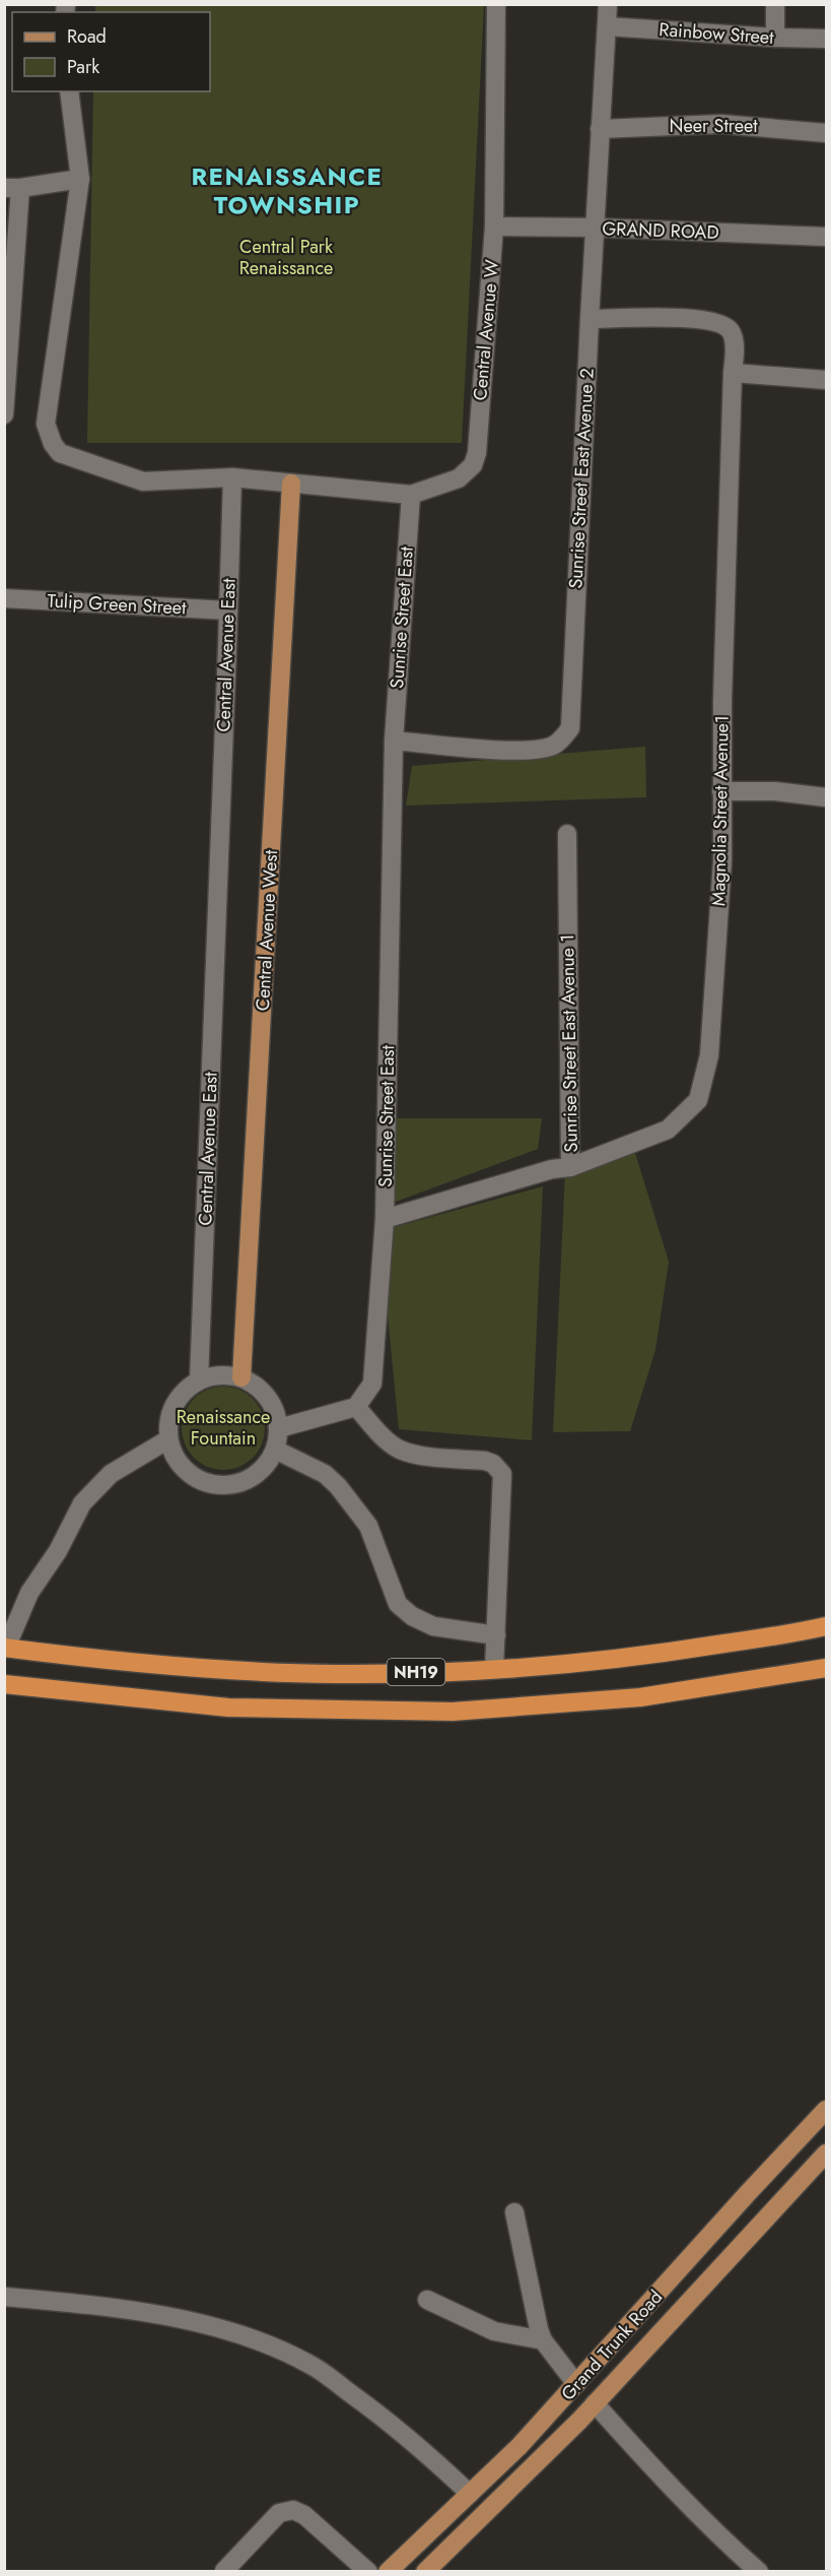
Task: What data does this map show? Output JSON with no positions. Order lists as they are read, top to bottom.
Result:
{
  "streets": {
    "highway": ["NH19"],
    "main road": ["Central Avenue West", "Grand Trunk Road"],
    "street": [
      "Rainbow Street",
      "Neer Street",
      "GRAND ROAD",
      "Central Avenue W",
      "Sunrise Street East Avenue 2",
      "Tulip Green Street",
      "Sunrise Street East",
      "Central Avenue East",
      "Magnolia Street Avenue1",
      "Sunrise Street East Avenue 1"
    ]
  },
  "crossings": [
    ["Rainbow Street", "Sunrise Street East Avenue 2"],
    ["Neer Street", "Sunrise Street East Avenue 2"],
    ["GRAND ROAD", "Central Avenue W"],
    ["GRAND ROAD", "Sunrise Street East Avenue 2"],
    ["Central Avenue W", "Sunrise Street East"],
    ["Central Avenue W", "Central Avenue East"],
    ["Central Avenue W", "Central Avenue West"],
    ["Sunrise Street East Avenue 2", "Sunrise Street East"],
    ["Sunrise Street East Avenue 2", "Magnolia Street Avenue1"],
    ["Tulip Green Street", "Central Avenue East"],
    ["Sunrise Street East", "Sunrise Street East Avenue 1"],
    ["Central Avenue East", "Central Avenue West"],
    ["Magnolia Street Avenue1", "Sunrise Street East Avenue 1"]
  ],
  "districts": ["RENAISSANCE TOWNSHIP"],
  "parks": ["Central Park Renaissance", "Renaissance Fountain"],
  "legend": ["Road", "Park"]
}
